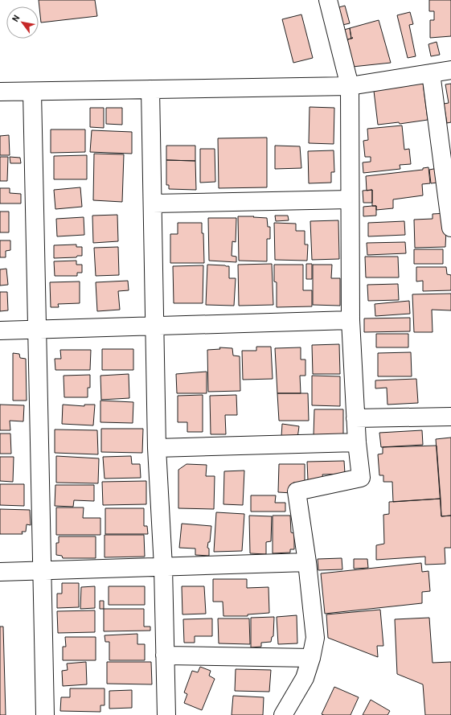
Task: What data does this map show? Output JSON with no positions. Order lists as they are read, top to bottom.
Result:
{
  "north": "top left"
}
